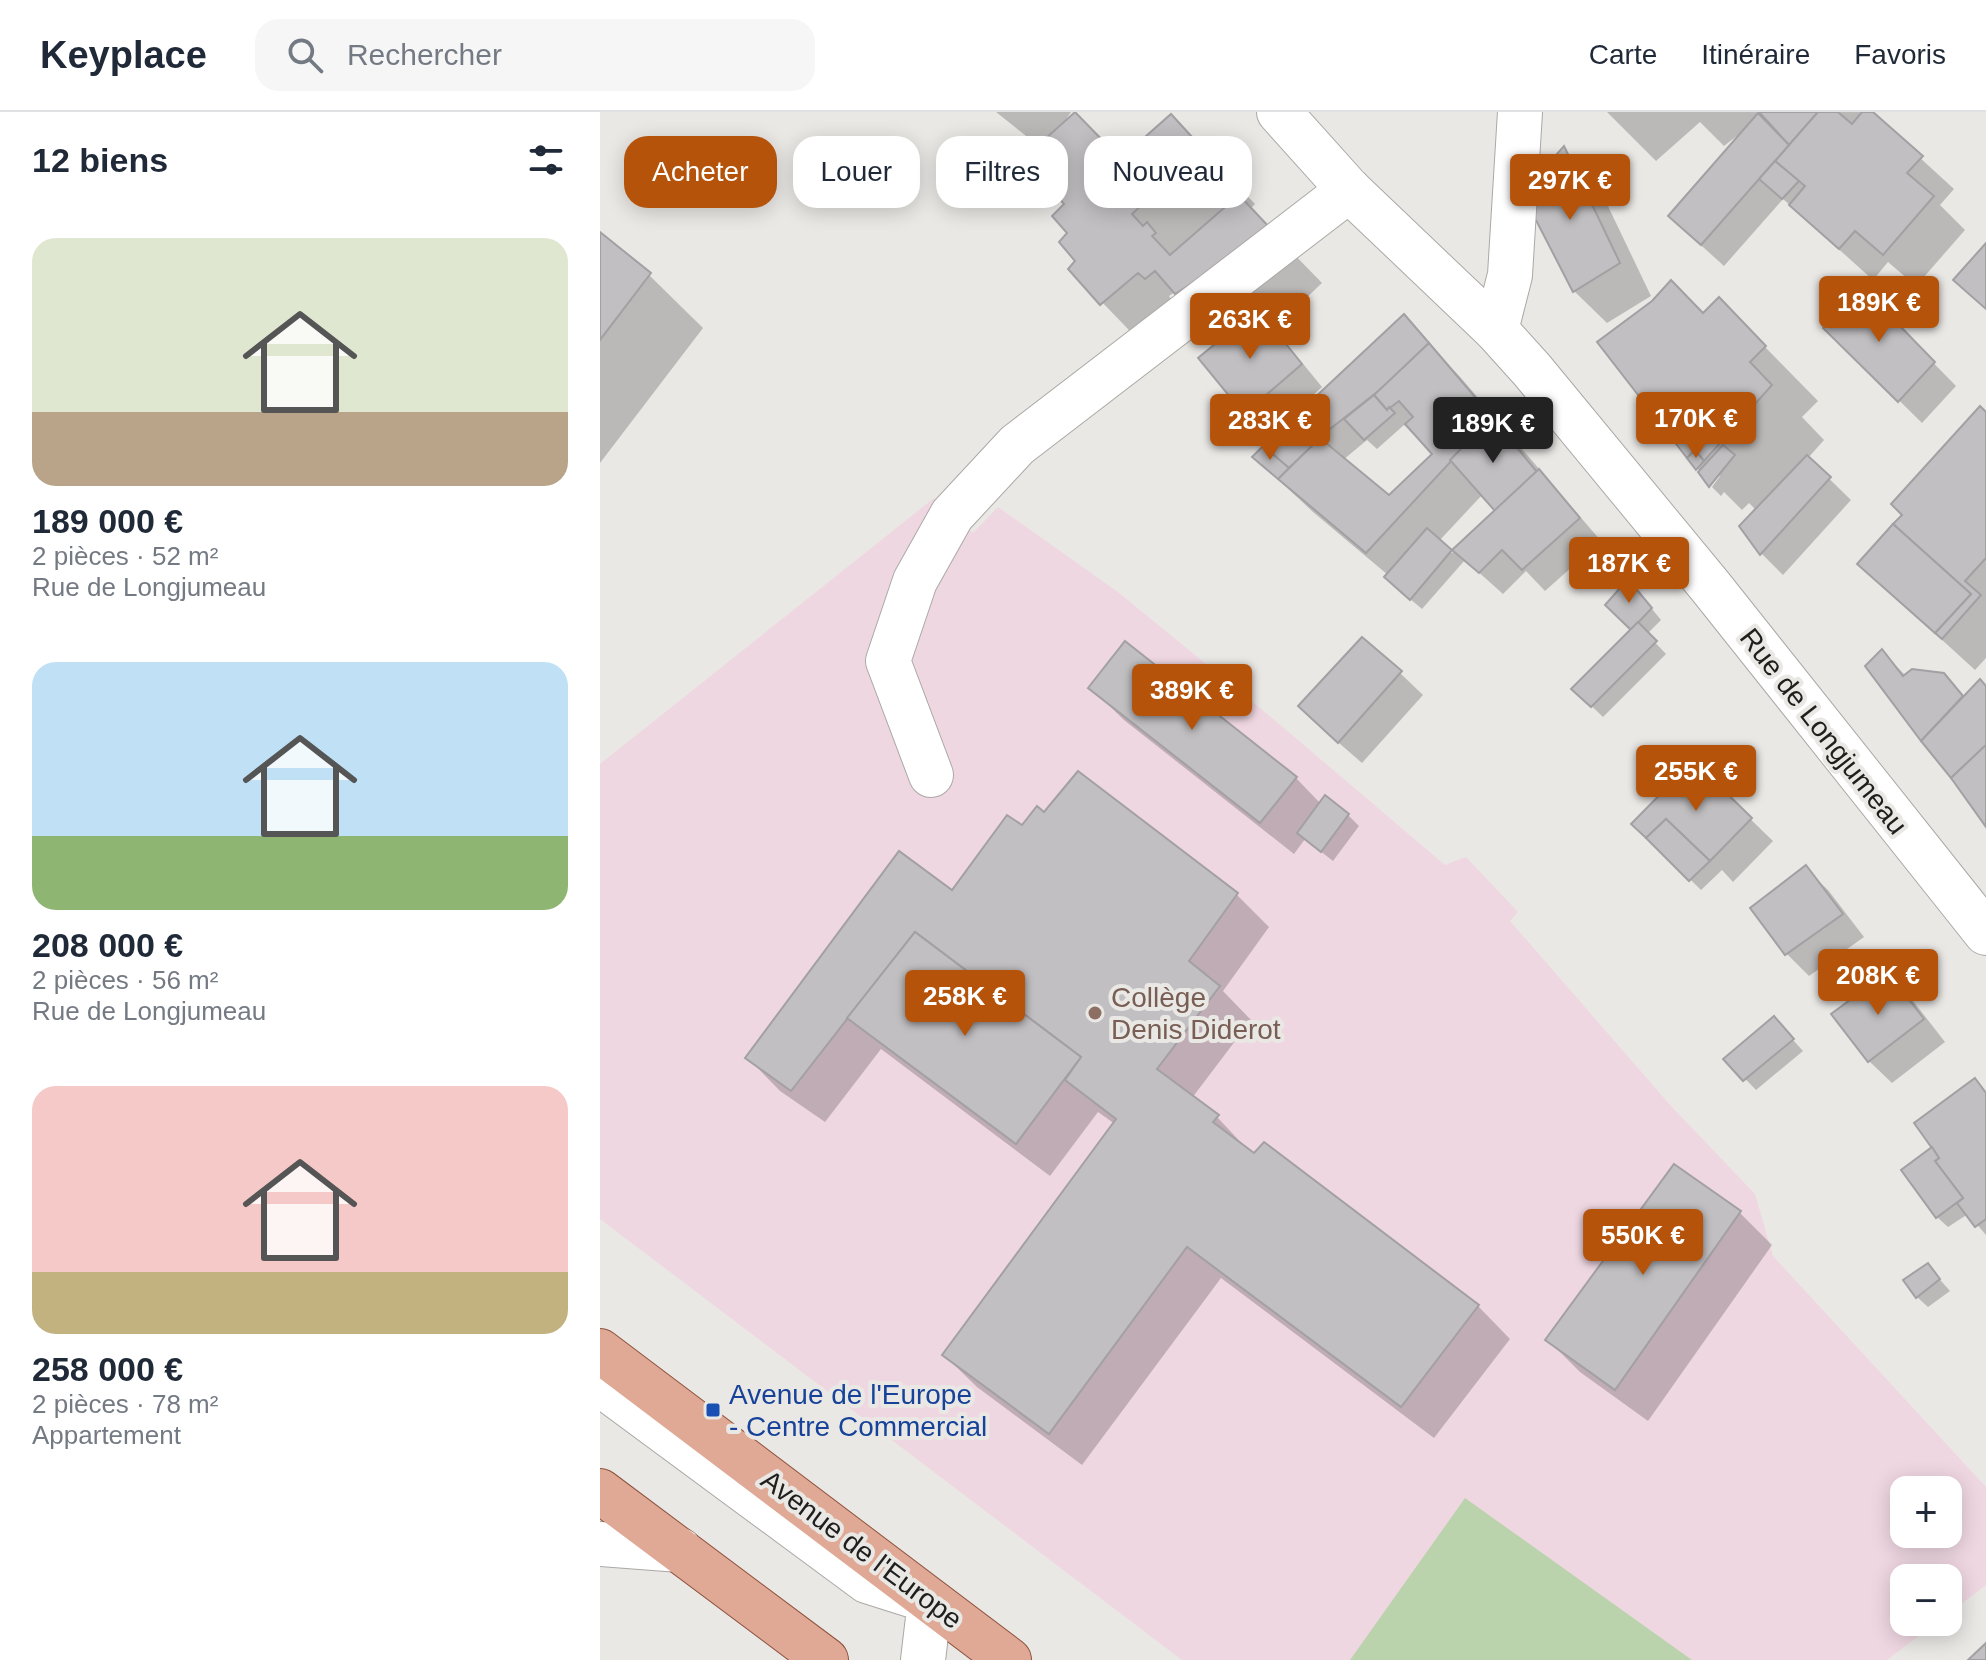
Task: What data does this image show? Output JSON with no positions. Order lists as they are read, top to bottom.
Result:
{
  "streets": {
    "main road": ["Avenue de l'Europe"],
    "street": ["Rue de Longjumeau"]
  },
  "places": {
    "other": ["Collège Denis Diderot"],
    "transit": ["Avenue de l'Europe - Centre Commercial"]
  },
  "page": {
    "header": "Keyplace",
    "search": "Rechercher",
    "nav": ["Carte", "Itinéraire", "Favoris"],
    "heading": "12 biens",
    "chip": [
      "Acheter",
      "Louer",
      "Filtres",
      "Nouveau"
    ],
    "price": [
      "297K €",
      "189K €",
      "263K €",
      "170K €",
      "283K €",
      "189K €",
      "187K €",
      "389K €",
      "255K €",
      "208K €",
      "258K €",
      "550K €"
    ],
    "list": [
      {
        "name": "189 000 €",
        "note": "2 pièces · 52 m² · Rue de Longjumeau"
      },
      {
        "name": "208 000 €",
        "note": "2 pièces · 56 m² · Rue de Longjumeau"
      },
      {
        "name": "258 000 €",
        "note": "2 pièces · 78 m² · Appartement"
      }
    ],
    "map_buttons": ["+", "−"]
  }
}
